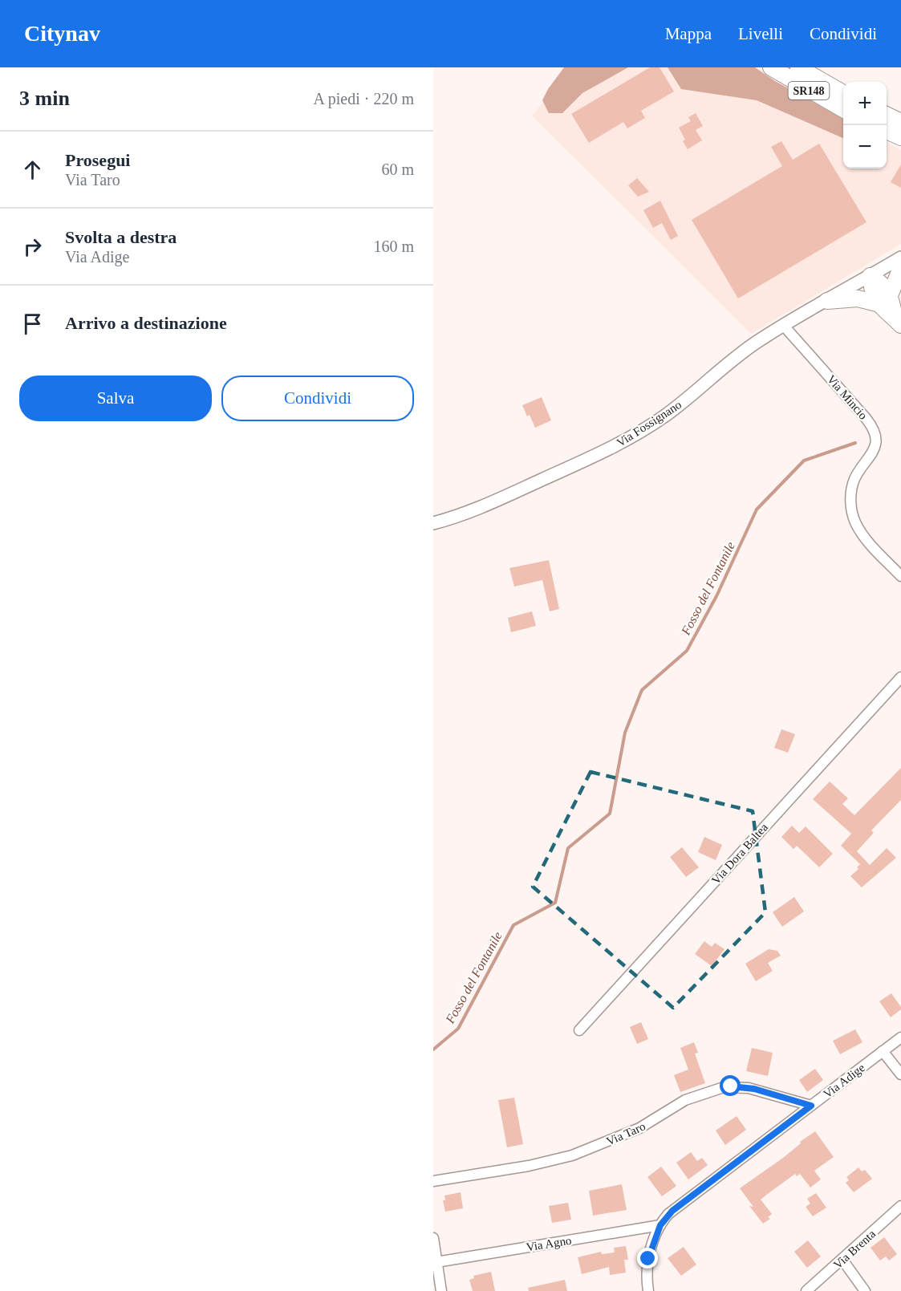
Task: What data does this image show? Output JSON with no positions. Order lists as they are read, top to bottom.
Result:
{
  "streets": {
    "highway": ["SR148"],
    "street": [
      "Via Mincio",
      "Via Fossignano",
      "Via Dora Baltea",
      "Via Adige",
      "Via Taro",
      "Via Agno",
      "Via Brenta"
    ]
  },
  "crossings": [
    ["Via Mincio", "Via Fossignano"],
    ["Via Adige", "Via Taro"],
    ["Via Adige", "Via Agno"]
  ],
  "water": ["Fosso del Fontanile"],
  "page": {
    "header": "Citynav",
    "nav": ["Mappa", "Livelli", "Condividi"],
    "heading": ["3 min", "A piedi · 220 m"],
    "map_buttons": ["+", "−"],
    "list": [
      ["Prosegui", "Via Taro", "60 m"],
      ["Svolta a destra", "Via Adige", "160 m"],
      "Arrivo a destinazione"
    ],
    "buttons": ["Salva", "Condividi"]
  }
}
